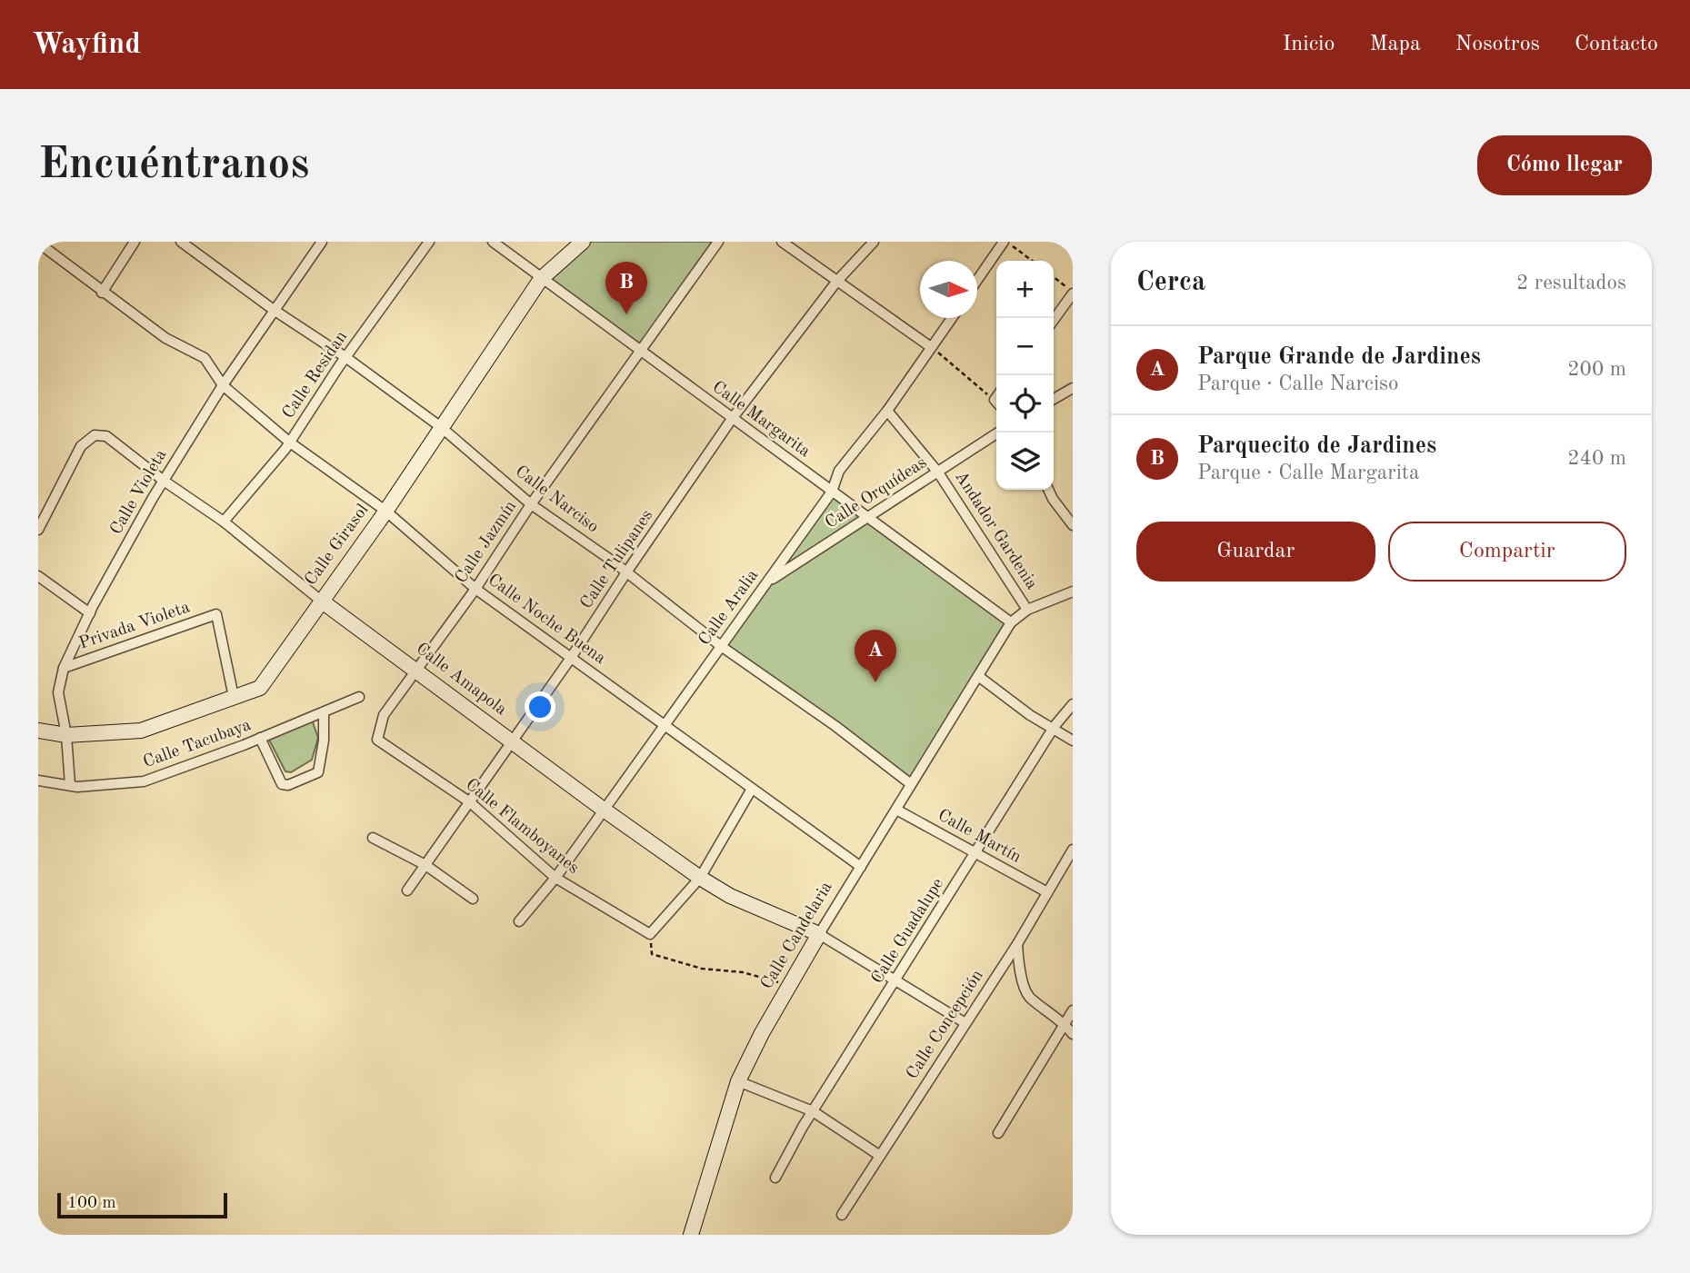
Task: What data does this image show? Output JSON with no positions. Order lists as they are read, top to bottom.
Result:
{
  "streets": {
    "street": [
      "Calle Residan",
      "Calle Margarita",
      "Calle Violeta",
      "Calle Orquídeas",
      "Calle Narciso",
      "Andador Gardenia",
      "Calle Jazmín",
      "Calle Girasol",
      "Calle Tulipanes",
      "Calle Aralia",
      "Calle Noche Buena",
      "Privada Violeta",
      "Calle Amapola",
      "Calle Tacubaya",
      "Calle Flamboyanes",
      "Calle Martín",
      "Calle Guadalupe",
      "Calle Candelaria",
      "Calle Concepción"
    ]
  },
  "crossings": [
    ["Calle Residan", "Calle Narciso"],
    ["Calle Residan", "Calle Noche Buena"],
    ["Calle Residan", "Calle Amapola"],
    ["Calle Margarita", "Calle Orquídeas"],
    ["Calle Margarita", "Calle Jazmín"],
    ["Calle Margarita", "Calle Girasol"],
    ["Calle Margarita", "Calle Tulipanes"],
    ["Calle Margarita", "Calle Aralia"],
    ["Calle Margarita", "Calle Candelaria"],
    ["Calle Violeta", "Calle Narciso"],
    ["Calle Violeta", "Calle Girasol"],
    ["Calle Violeta", "Calle Noche Buena"],
    ["Calle Violeta", "Privada Violeta"],
    ["Calle Violeta", "Calle Amapola"],
    ["Calle Violeta", "Calle Tacubaya"],
    ["Calle Orquídeas", "Andador Gardenia"],
    ["Calle Orquídeas", "Calle Aralia"],
    ["Calle Narciso", "Calle Jazmín"],
    ["Calle Narciso", "Calle Girasol"],
    ["Calle Narciso", "Calle Tulipanes"],
    ["Calle Narciso", "Calle Aralia"],
    ["Calle Narciso", "Calle Candelaria"],
    ["Andador Gardenia", "Calle Aralia"],
    ["Calle Jazmín", "Calle Noche Buena"],
    ["Calle Jazmín", "Calle Amapola"],
    ["Calle Jazmín", "Calle Flamboyanes"],
    ["Calle Girasol", "Calle Noche Buena"],
    ["Calle Girasol", "Privada Violeta"],
    ["Calle Girasol", "Calle Amapola"],
    ["Calle Tulipanes", "Calle Noche Buena"],
    ["Calle Tulipanes", "Calle Amapola"],
    ["Calle Tulipanes", "Calle Flamboyanes"],
    ["Calle Aralia", "Calle Noche Buena"],
    ["Calle Aralia", "Calle Amapola"],
    ["Calle Aralia", "Calle Flamboyanes"],
    ["Calle Noche Buena", "Calle Candelaria"],
    ["Calle Amapola", "Calle Candelaria"],
    ["Calle Martín", "Calle Guadalupe"],
    ["Calle Martín", "Calle Candelaria"],
    ["Calle Martín", "Calle Concepción"]
  ],
  "scale_bar": "100 m",
  "north": "right",
  "page": {
    "header": "Wayfind",
    "nav": [
      "Inicio",
      "Mapa",
      "Nosotros",
      "Contacto"
    ],
    "buttons": [
      "Cómo llegar",
      ["Guardar", "Compartir"]
    ],
    "title": "Encuéntranos",
    "heading": ["Cerca", "2 resultados"],
    "map_buttons": ["+", "−"],
    "pins": ["B", "A"],
    "list": [
      {
        "mark": "A",
        "name": "Parque Grande de Jardines",
        "note": "Parque · Calle Narciso",
        "value": "200 m"
      },
      {
        "mark": "B",
        "name": "Parquecito de Jardines",
        "note": "Parque · Calle Margarita",
        "value": "240 m"
      }
    ],
    "scale": "100 m"
  }
}
